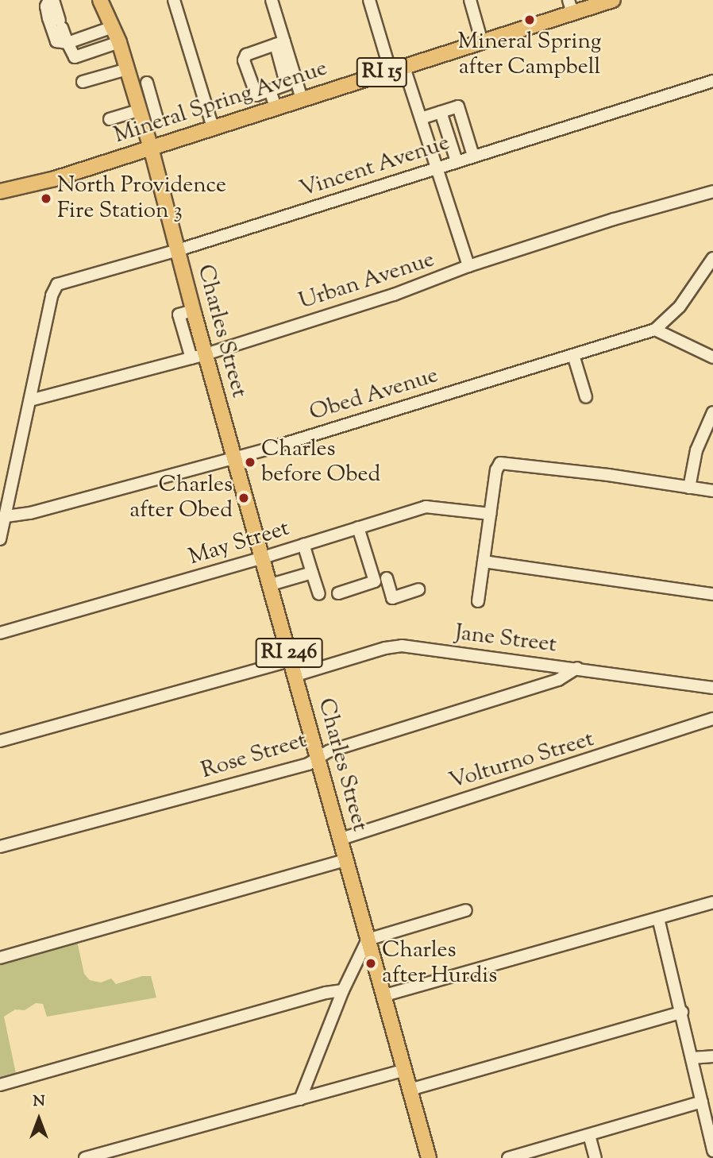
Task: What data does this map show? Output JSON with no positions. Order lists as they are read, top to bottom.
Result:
{
  "streets": {
    "main road": [
      "RI 15",
      "Mineral Spring Avenue",
      "Charles Street",
      "RI 246"
    ],
    "street": [
      "Vincent Avenue",
      "Urban Avenue",
      "Obed Avenue",
      "May Street",
      "Jane Street",
      "Rose Street",
      "Volturno Street"
    ]
  },
  "crossings": [
    ["Mineral Spring Avenue", "Charles Street"],
    ["Vincent Avenue", "Urban Avenue"],
    ["Vincent Avenue", "Charles Street"],
    ["Urban Avenue", "Charles Street"],
    ["Charles Street", "Obed Avenue"],
    ["Charles Street", "May Street"],
    ["Charles Street", "Jane Street"],
    ["Charles Street", "Rose Street"],
    ["Charles Street", "Volturno Street"],
    ["Jane Street", "Rose Street"]
  ],
  "places": [
    "Mineral Spring after Campbell",
    "North Providence Fire Station 3",
    "Charles before Obed",
    "Charles after Obed",
    "Charles after Hurdis"
  ],
  "north": "top"
}
